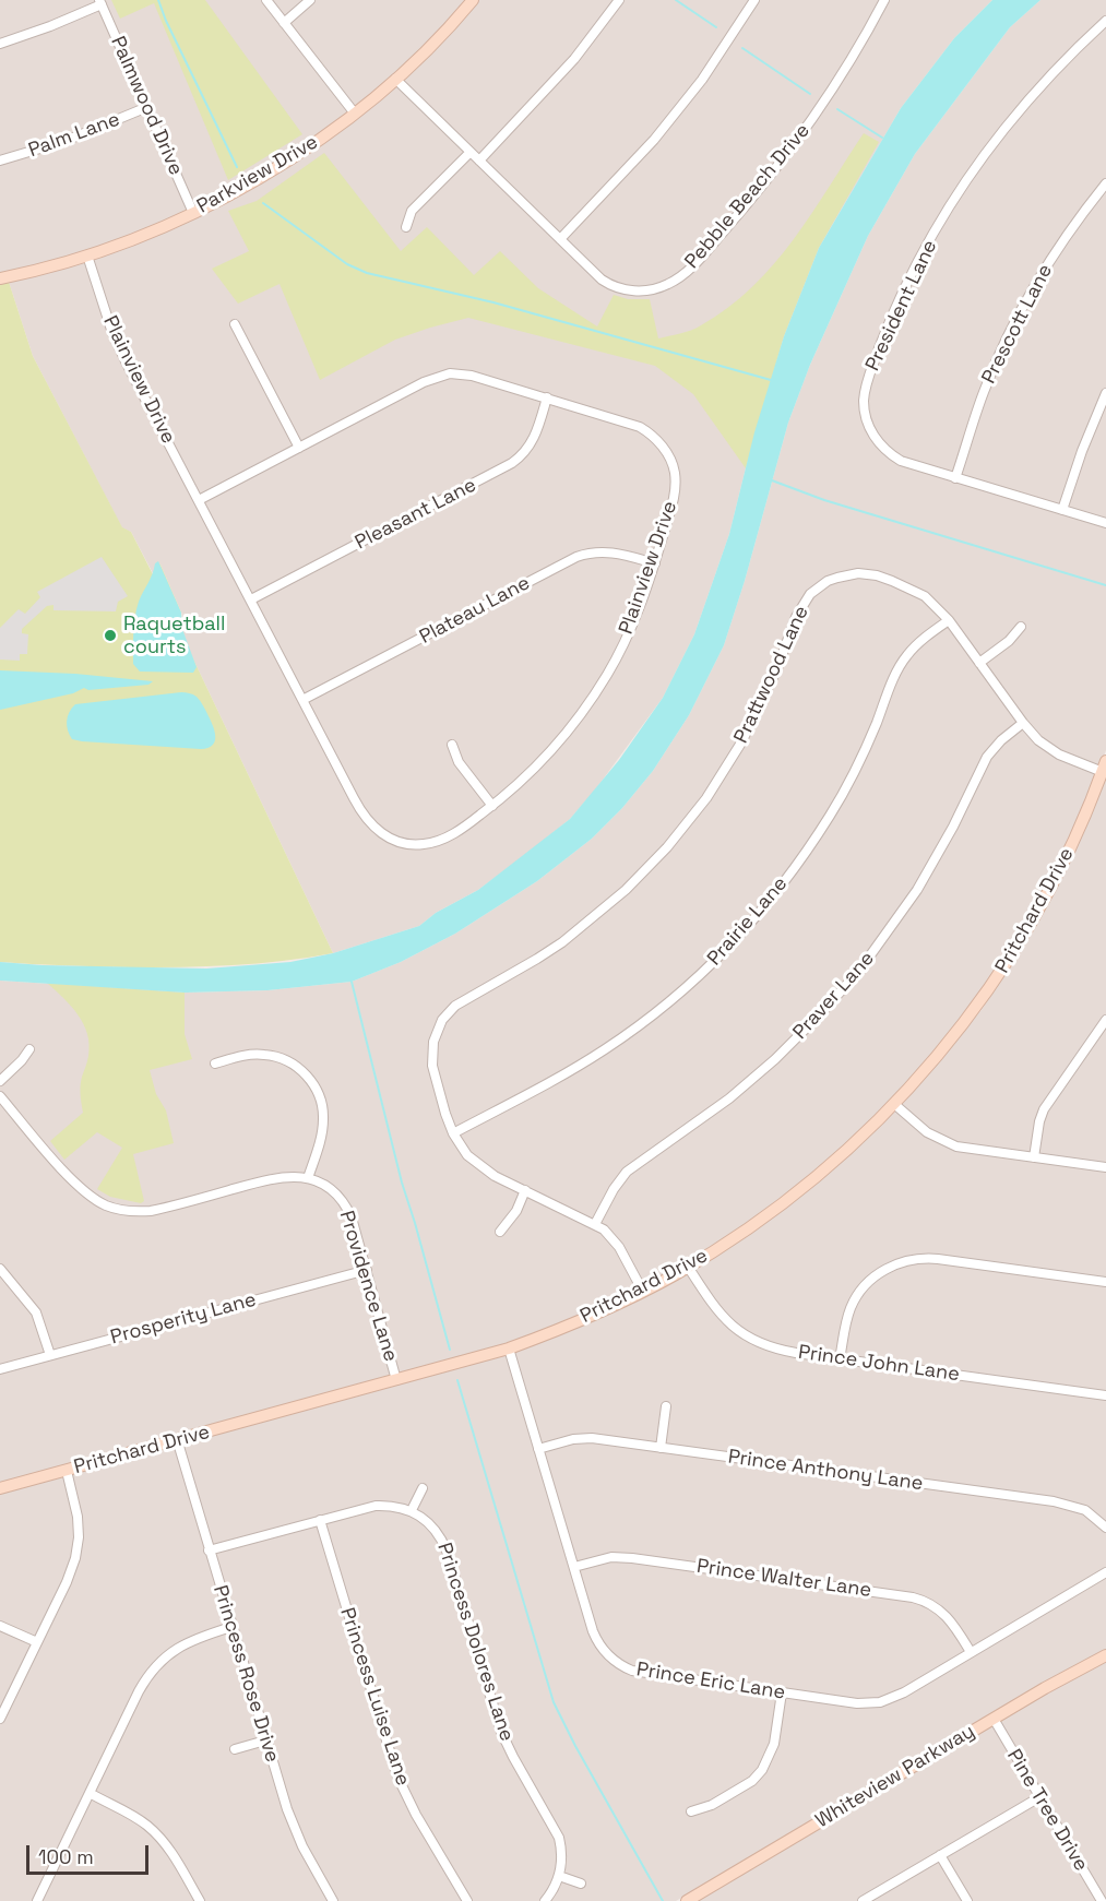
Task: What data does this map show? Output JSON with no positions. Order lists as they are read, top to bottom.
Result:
{
  "streets": {
    "street": [
      "Palmwood Drive",
      "Palm Lane",
      "Parkview Drive",
      "Pebble Beach Drive",
      "President Lane",
      "Prescott Lane",
      "Plainview Drive",
      "Pleasant Lane",
      "Plateau Lane",
      "Prattwood Lane",
      "Pritchard Drive",
      "Prairie Lane",
      "Praver Lane",
      "Providence Lane",
      "Prosperity Lane",
      "Prince John Lane",
      "Prince Anthony Lane",
      "Prince Walter Lane",
      "Princess Dolores Lane",
      "Princess Rose Drive",
      "Prince Eric Lane",
      "Princess Luise Lane",
      "Whiteview Parkway",
      "Pine Tree Drive"
    ]
  },
  "crossings": [
    ["Palmwood Drive", "Palm Lane"],
    ["Palmwood Drive", "Parkview Drive"],
    ["Parkview Drive", "Pebble Beach Drive"],
    ["Parkview Drive", "Plainview Drive"],
    ["President Lane", "Prescott Lane"],
    ["Plainview Drive", "Pleasant Lane"],
    ["Plainview Drive", "Plateau Lane"],
    ["Prattwood Lane", "Pritchard Drive"],
    ["Prattwood Lane", "Prairie Lane"],
    ["Prattwood Lane", "Praver Lane"],
    ["Pritchard Drive", "Providence Lane"],
    ["Pritchard Drive", "Prince John Lane"],
    ["Pritchard Drive", "Princess Rose Drive"],
    ["Pritchard Drive", "Prince Eric Lane"],
    ["Providence Lane", "Prosperity Lane"],
    ["Prince Anthony Lane", "Prince Eric Lane"],
    ["Prince Walter Lane", "Prince Eric Lane"],
    ["Whiteview Parkway", "Pine Tree Drive"]
  ],
  "places": ["Raquetball courts"],
  "scale_bar": "100 m"
}
